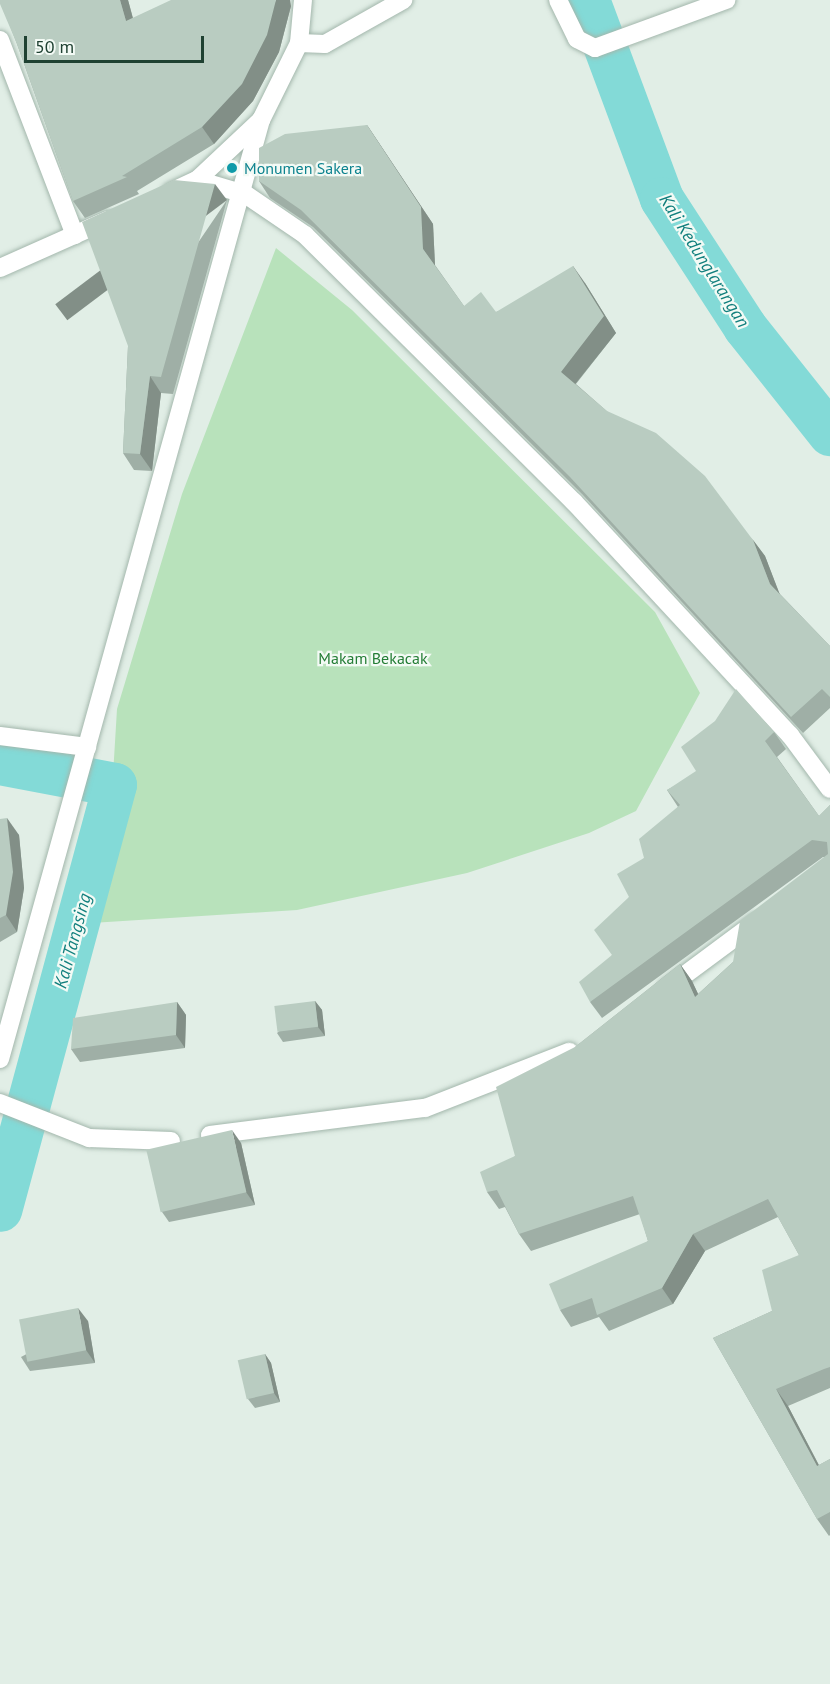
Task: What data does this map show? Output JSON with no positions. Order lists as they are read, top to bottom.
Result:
{
  "water": ["Kali Kedunglarangan", "Kali Tangsing"],
  "parks": ["Makam Bekacak"],
  "places": ["Monumen Sakera"],
  "scale_bar": "50 m"
}
